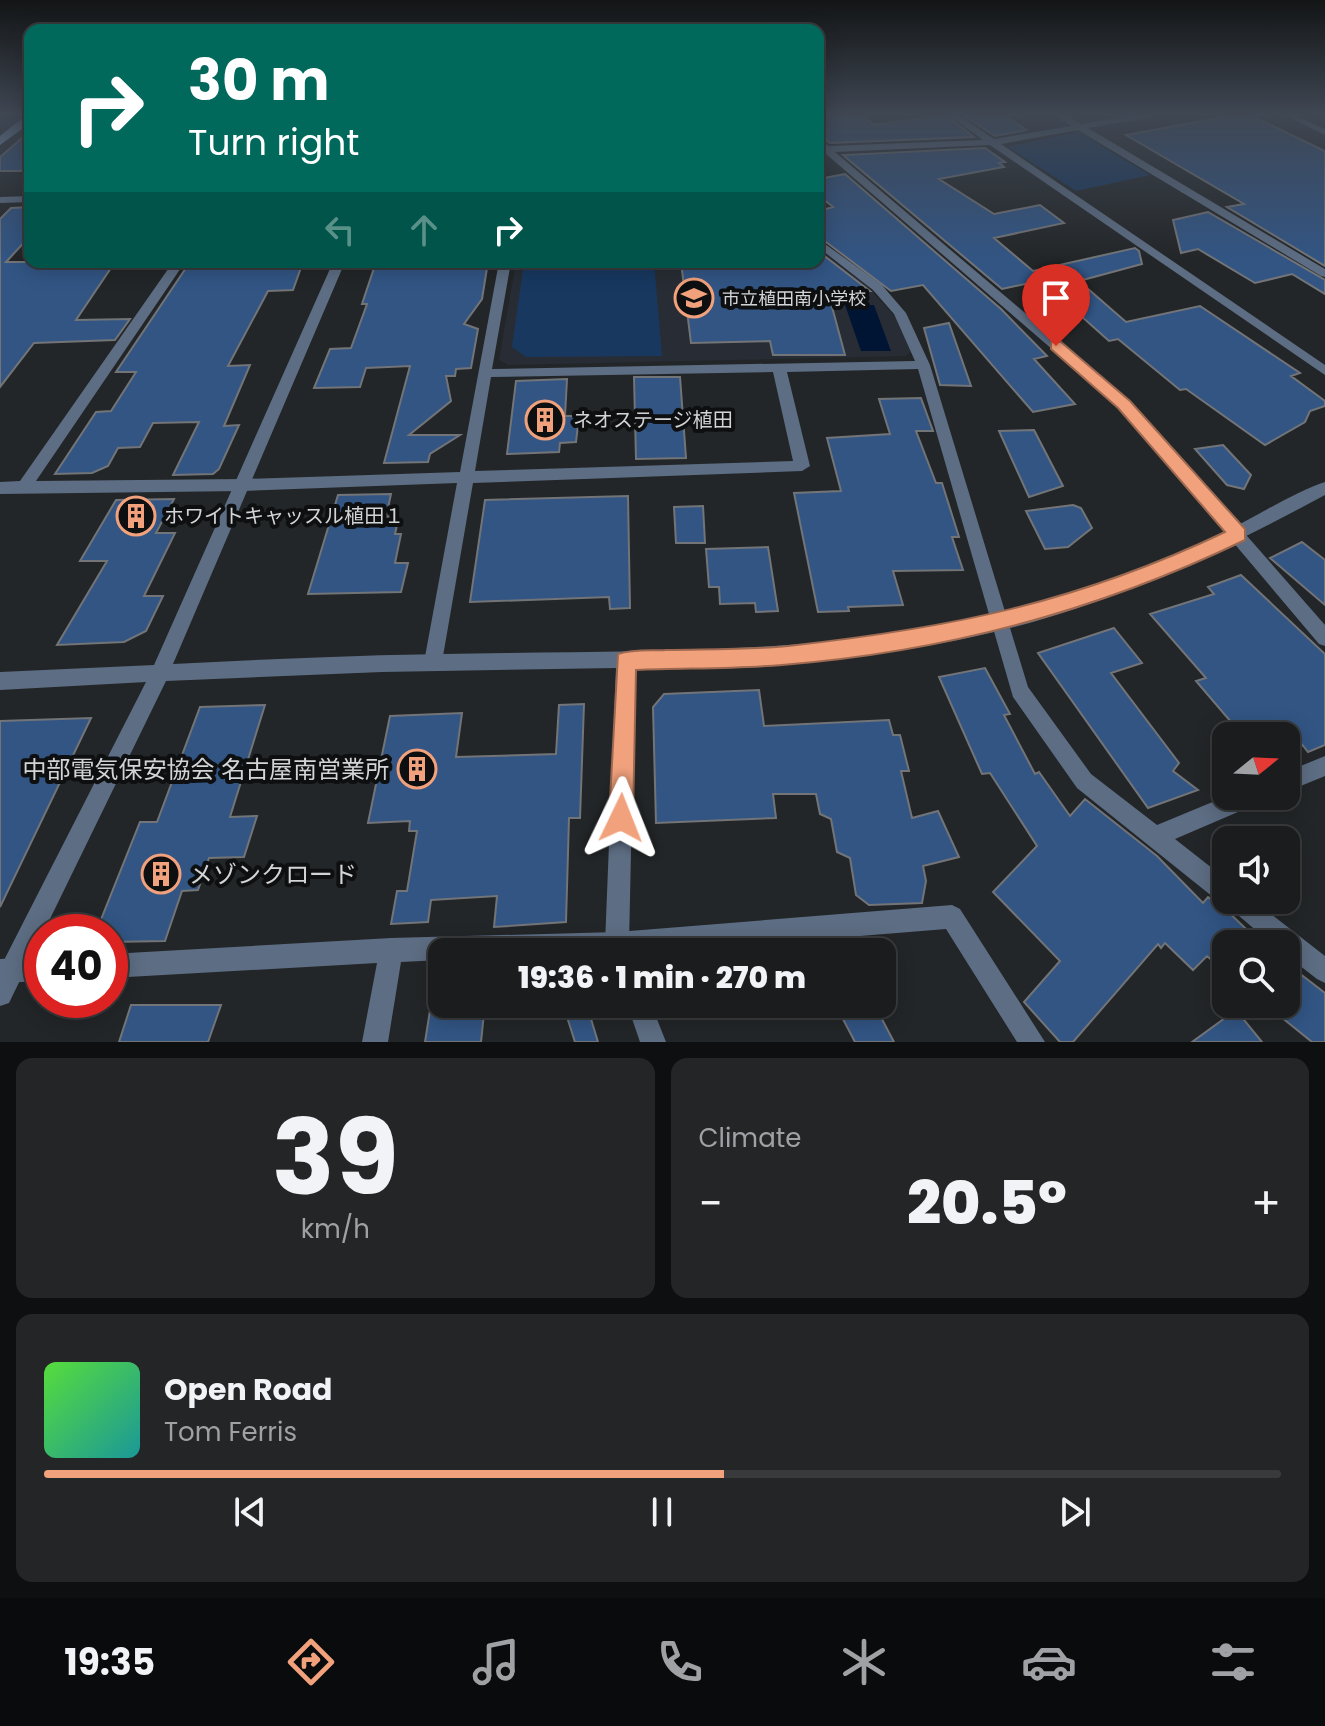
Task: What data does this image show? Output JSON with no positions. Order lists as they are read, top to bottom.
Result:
{
  "places": {
    "school or university": ["市立植田南小学校"],
    "building": [
      "ネオステージ植田",
      "ホワイトキャッスル植田１",
      "中部電気保安協会 名古屋南営業所",
      "メゾンクロード"
    ]
  },
  "north": "right",
  "page": {
    "turn": ["30 m", "Turn right"],
    "limit": "40",
    "trip": "19:36 · 1 min · 270 m",
    "tile": [
      ["39", "km/h"],
      "Climate"
    ],
    "heat": ["−", "20.5°", "+"],
    "song": ["Open Road", "Tom Ferris"],
    "tabs": "19:35"
  }
}
